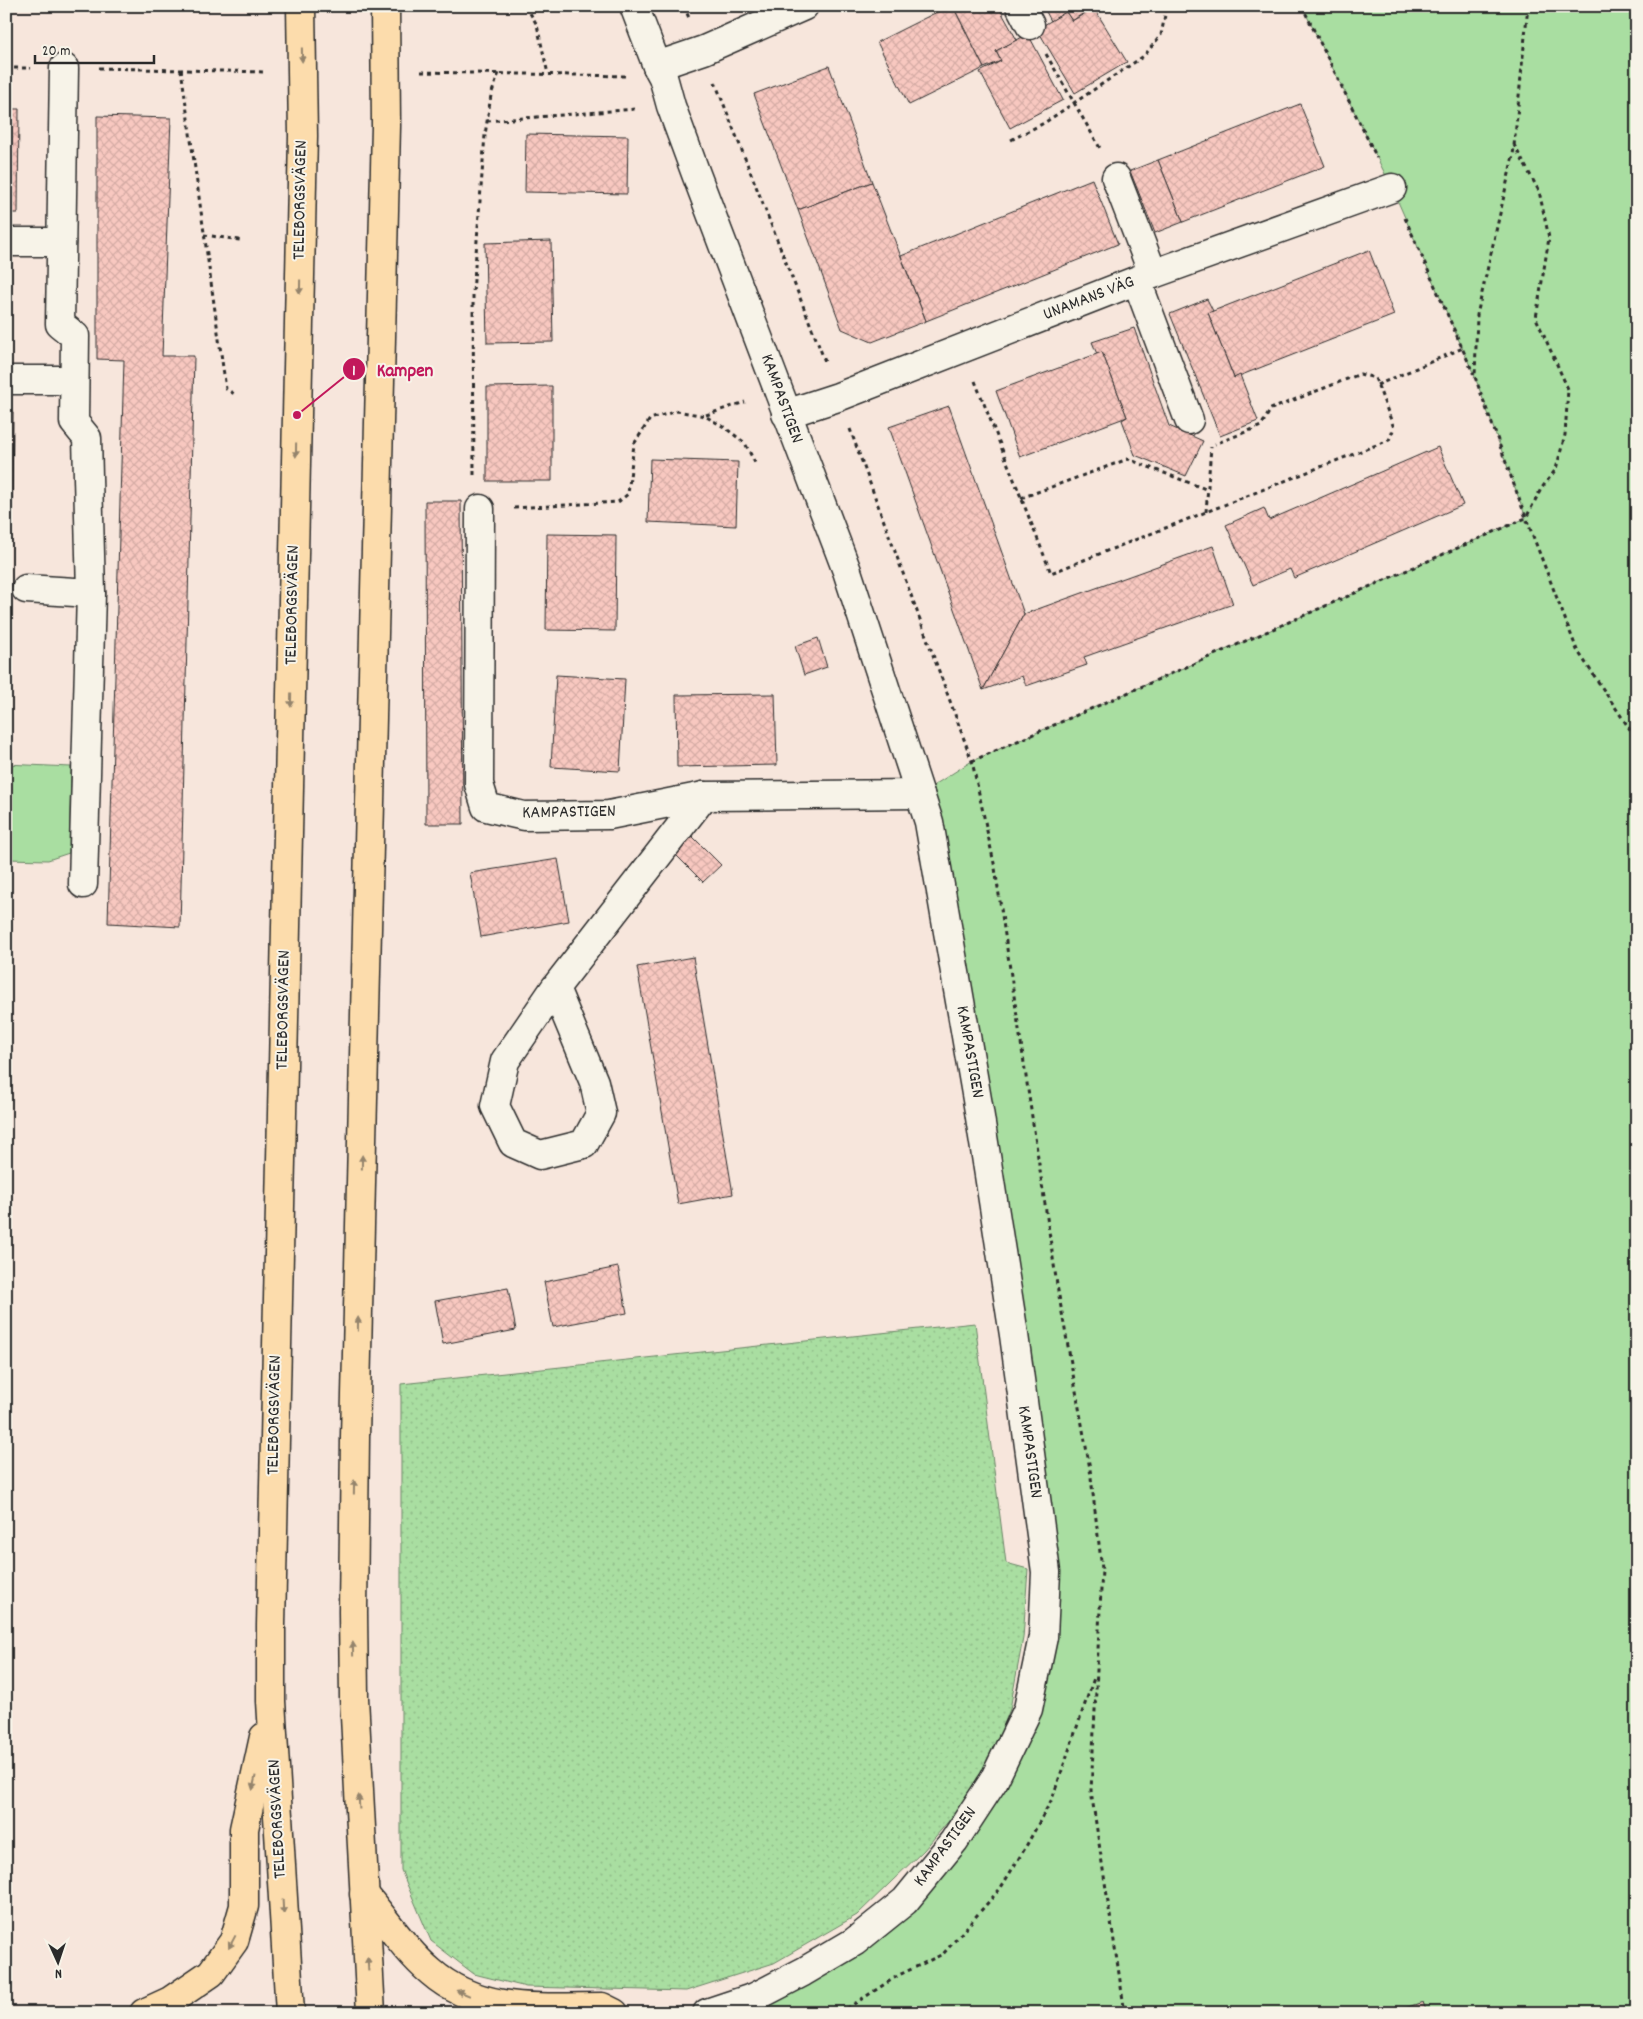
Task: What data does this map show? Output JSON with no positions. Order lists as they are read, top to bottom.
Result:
{
  "streets": {
    "main road": ["TELEBORGSVÄGEN"],
    "street": ["UNAMANS VÄG", "KAMPASTIGEN"]
  },
  "crossings": [
    ["UNAMANS VÄG", "KAMPASTIGEN"]
  ],
  "places": ["Kampen"],
  "scale_bar": "20 m",
  "north": "bottom"
}
